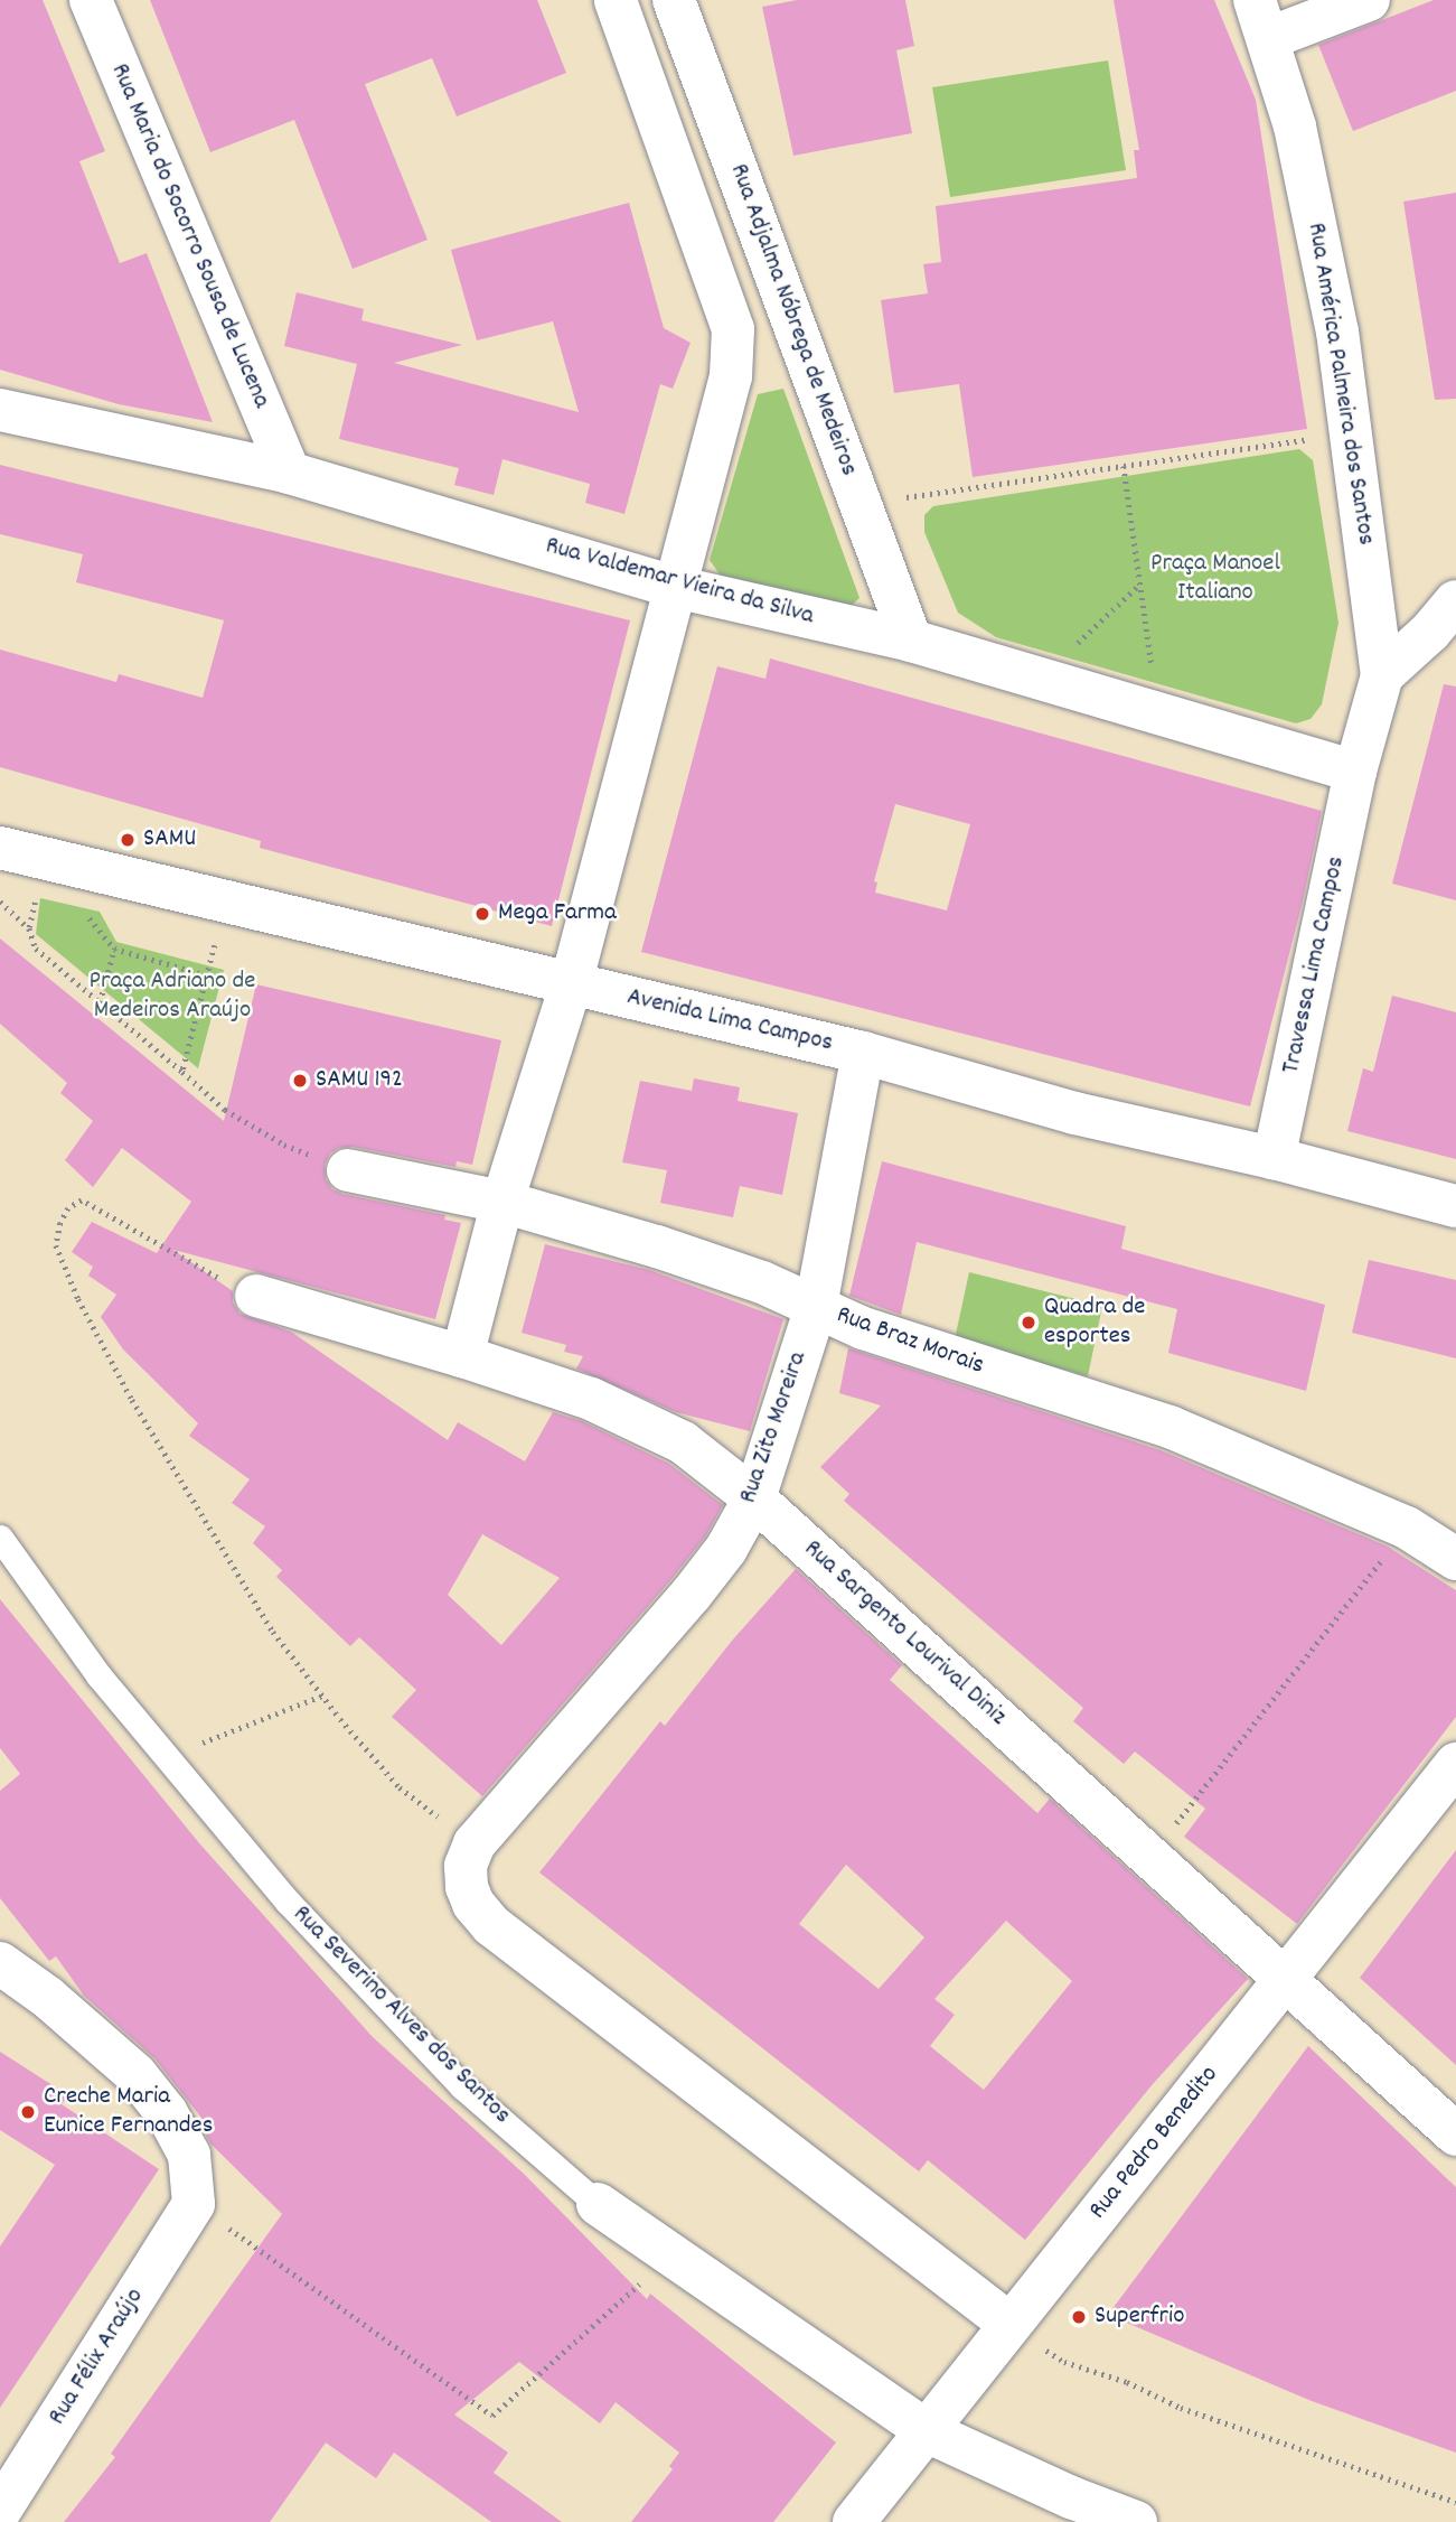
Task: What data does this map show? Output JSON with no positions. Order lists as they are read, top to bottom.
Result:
{
  "streets": {
    "street": [
      "Rua Maria do Socorro Sousa de Lucena",
      "Rua Adjalma Nóbrega de Medeiros",
      "Rua América Palmeira dos Santos",
      "Rua Valdemar Vieira da Silva",
      "Travessa Lima Campos",
      "Avenida Lima Campos",
      "Rua Braz Morais",
      "Rua Zito Moreira",
      "Rua Sargento Lourival Diniz",
      "Rua Severino Alves dos Santos",
      "Rua Pedro Benedito",
      "Rua Félix Araújo"
    ]
  },
  "crossings": [
    ["Rua Maria do Socorro Sousa de Lucena", "Rua Valdemar Vieira da Silva"],
    ["Rua Adjalma Nóbrega de Medeiros", "Rua Valdemar Vieira da Silva"],
    ["Rua América Palmeira dos Santos", "Rua Valdemar Vieira da Silva"],
    ["Rua América Palmeira dos Santos", "Travessa Lima Campos"],
    ["Rua Valdemar Vieira da Silva", "Travessa Lima Campos"],
    ["Travessa Lima Campos", "Avenida Lima Campos"],
    ["Avenida Lima Campos", "Rua Zito Moreira"],
    ["Rua Braz Morais", "Rua Zito Moreira"],
    ["Rua Zito Moreira", "Rua Sargento Lourival Diniz"],
    ["Rua Sargento Lourival Diniz", "Rua Pedro Benedito"],
    ["Rua Severino Alves dos Santos", "Rua Pedro Benedito"]
  ],
  "parks": ["Praça Manoel Italiano", "Praça Adriano de Medeiros Araújo"],
  "places": [
    "SAMU",
    "Mega Farma",
    "SAMU 192",
    "Quadra de esportes",
    "Creche Maria Eunice Fernandes",
    "Superfrio"
  ]
}
